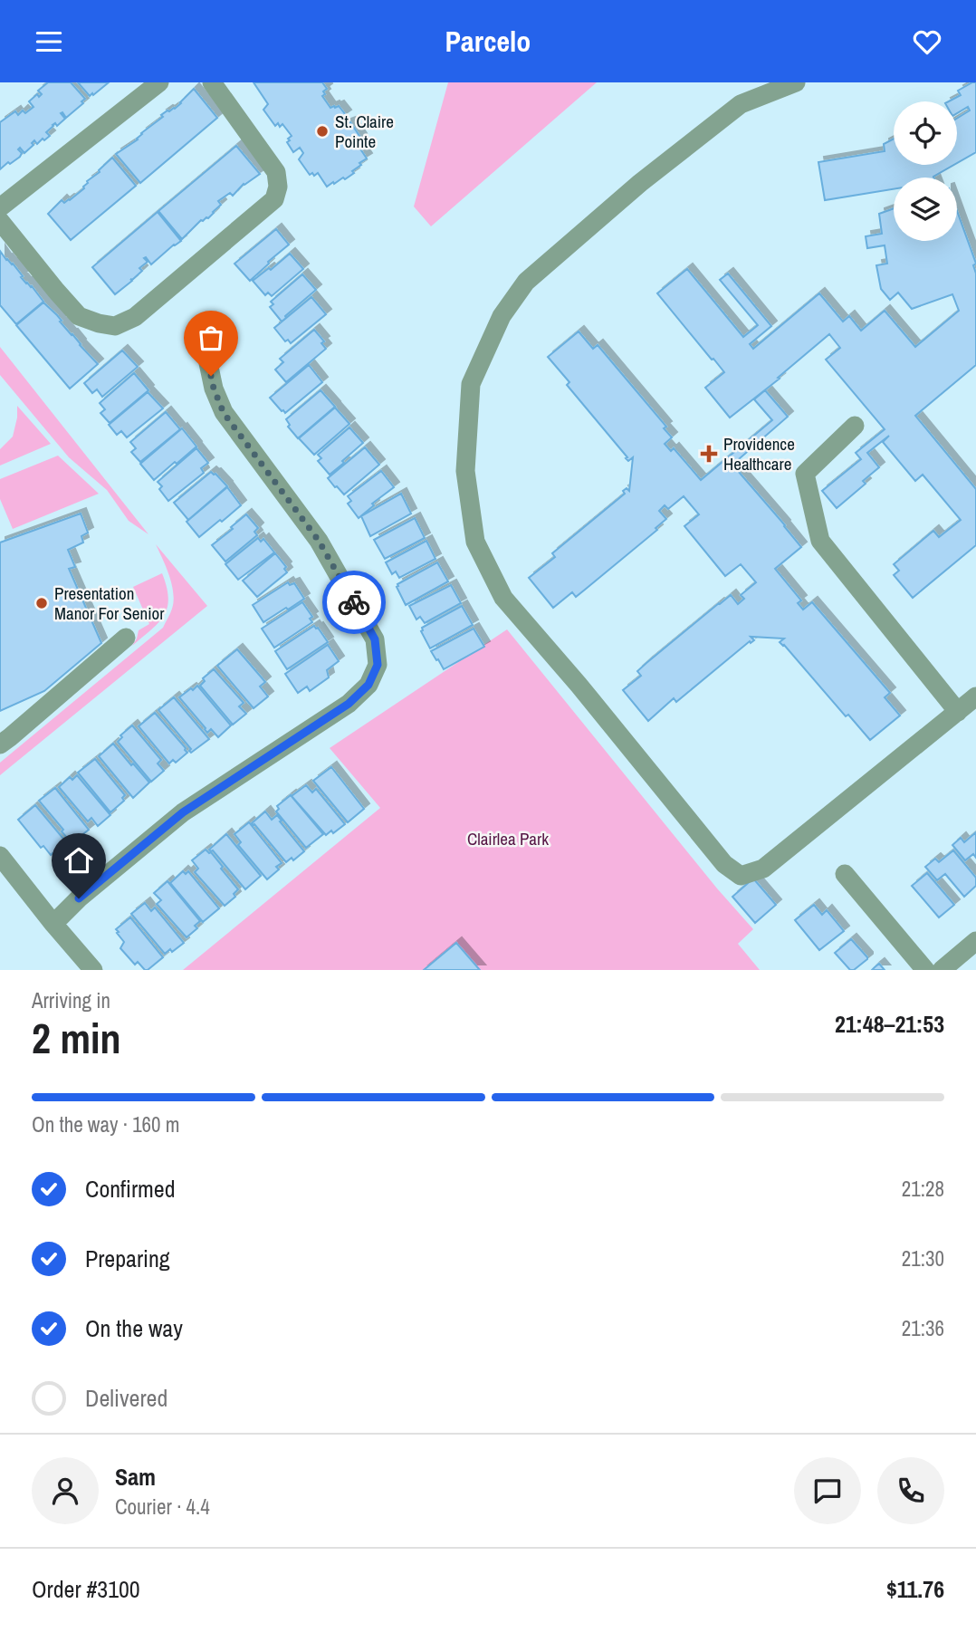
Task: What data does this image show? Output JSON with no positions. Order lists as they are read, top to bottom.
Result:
{
  "parks": ["Clairlea Park"],
  "places": {
    "other": ["St. Claire Pointe", "Presentation Manor For Senior"],
    "health": ["Providence Healthcare"]
  },
  "page": {
    "header": "Parcelo",
    "heading": ["2 min", "Arriving in", "21:48–21:53"],
    "panel": [
      "Sam",
      "Courier · 4.4",
      "Order #3100",
      "$11.76"
    ],
    "bar": "On the way · 160 m",
    "list": [
      ["Confirmed", "21:28"],
      ["Preparing", "21:30"],
      ["On the way", "21:36"],
      "Delivered"
    ]
  }
}
